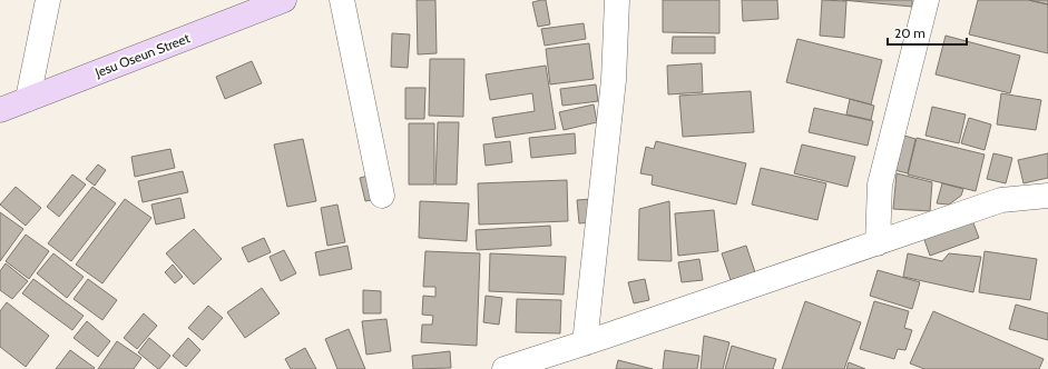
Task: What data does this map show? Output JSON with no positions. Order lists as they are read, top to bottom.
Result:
{
  "streets": {
    "main road": ["Jesu Oseun Street"]
  },
  "scale_bar": "20 m"
}
